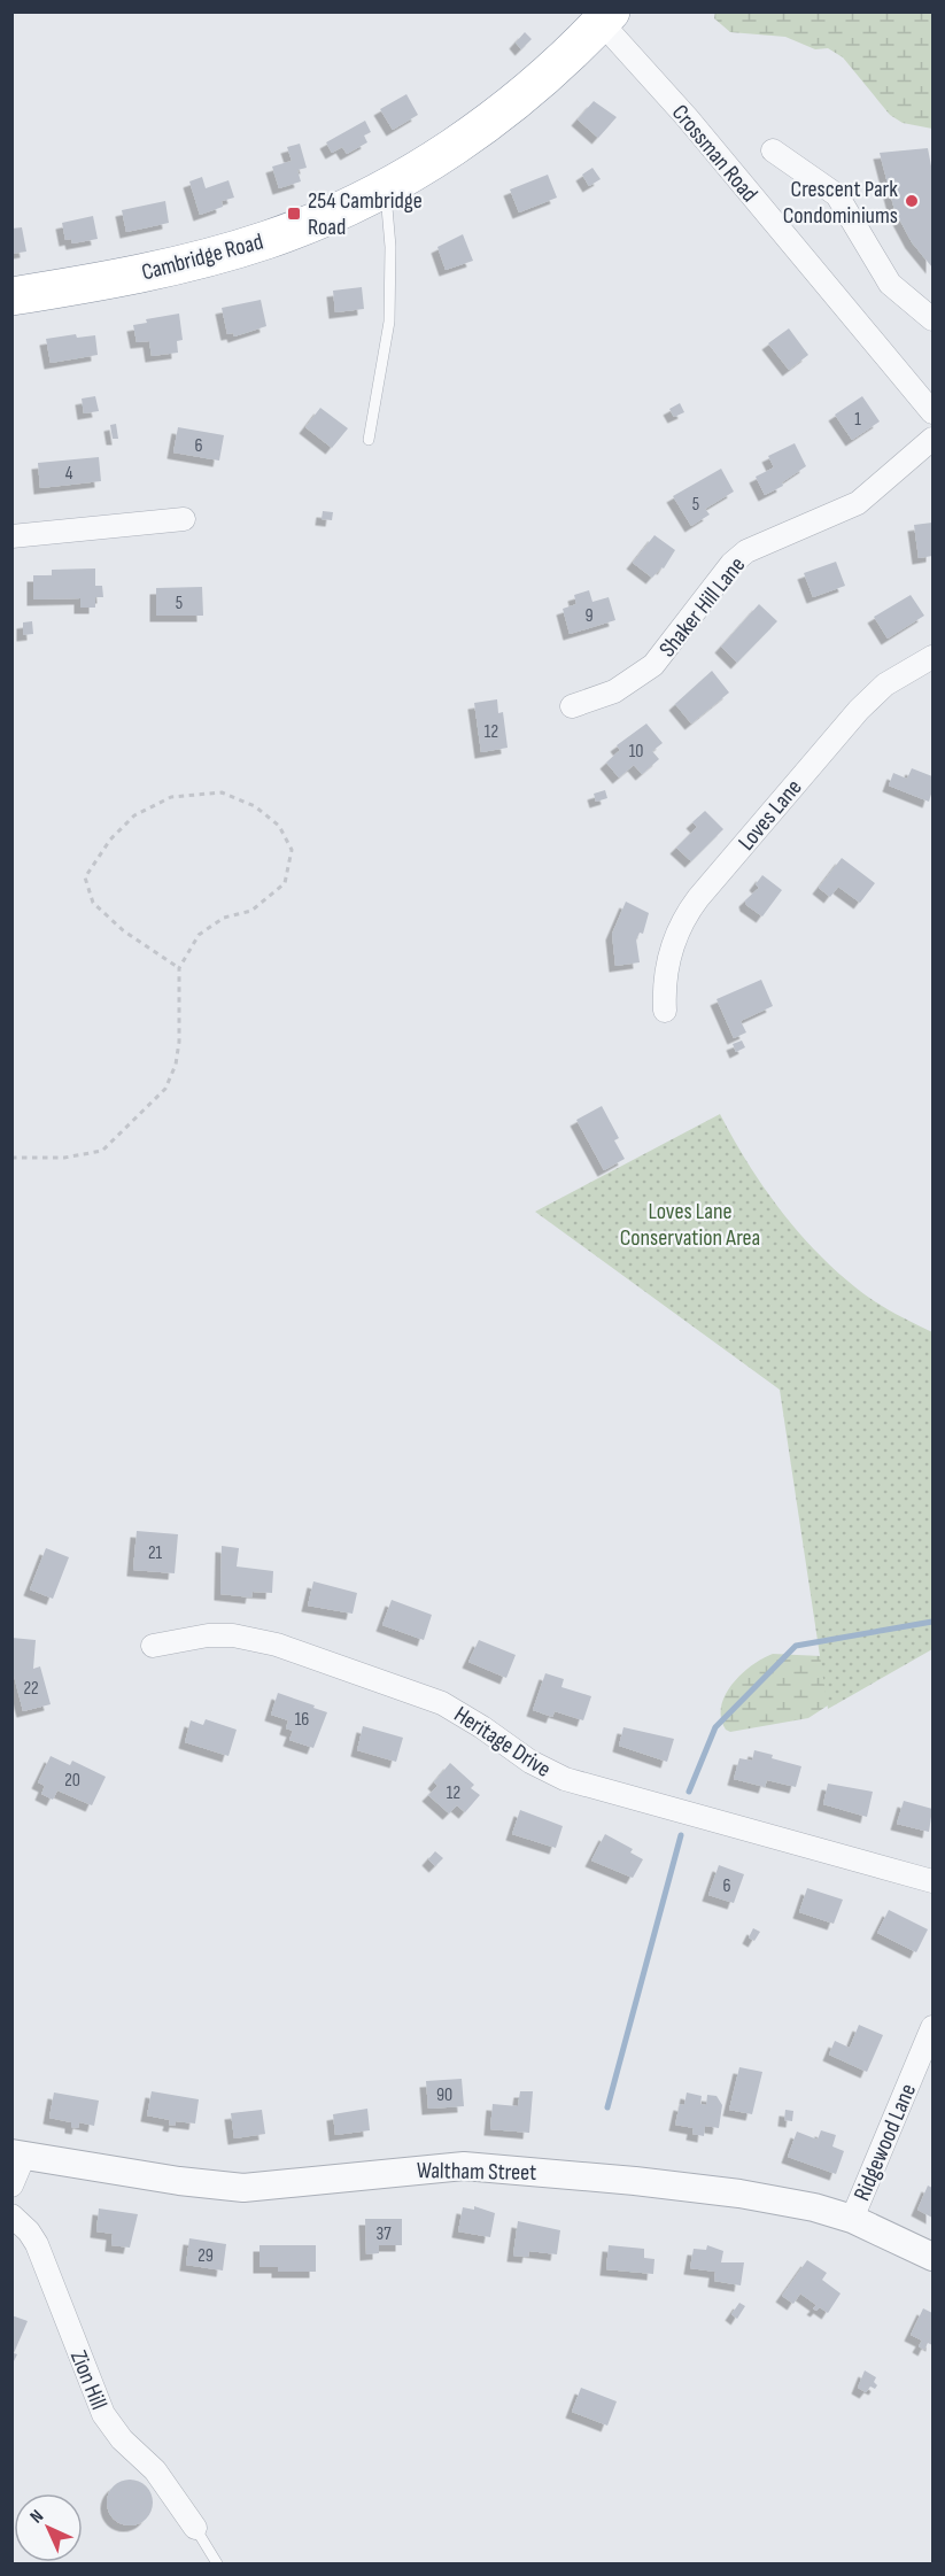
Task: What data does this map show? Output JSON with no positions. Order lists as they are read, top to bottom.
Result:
{
  "streets": {
    "highway": ["Cambridge Road"],
    "street": [
      "Crossman Road",
      "Shaker Hill Lane",
      "Loves Lane",
      "Heritage Drive",
      "Ridgewood Lane",
      "Waltham Street",
      "Zion Hill"
    ]
  },
  "crossings": [
    ["Crossman Road", "Cambridge Road"],
    ["Ridgewood Lane", "Waltham Street"]
  ],
  "parks": ["Loves Lane Conservation Area"],
  "places": {
    "other": ["Crescent Park Condominiums"],
    "transit": ["254 Cambridge Road"]
  },
  "house_numbers": [
    "1",
    "6",
    "4",
    "5",
    "5",
    "9",
    "12",
    "10",
    "21",
    "22",
    "16",
    "20",
    "12",
    "6",
    "90",
    "37",
    "29"
  ],
  "north": "top left"
}
